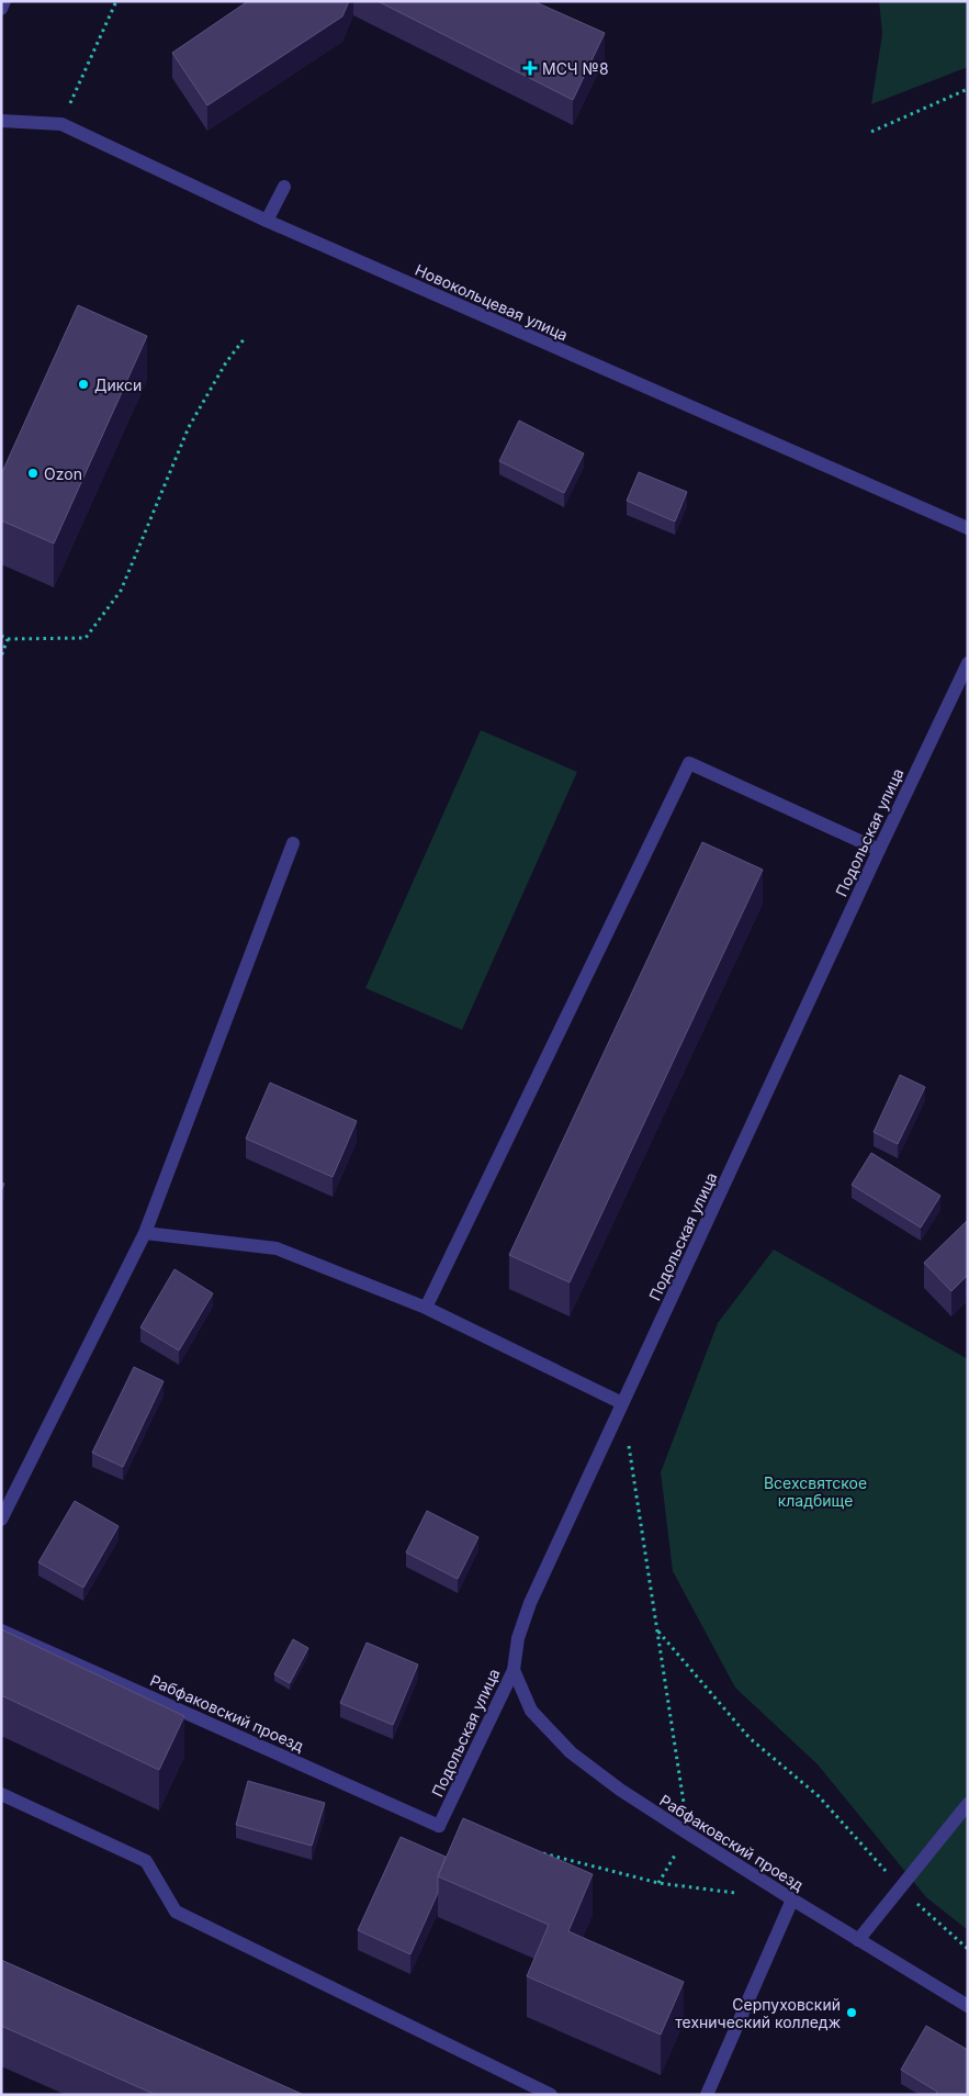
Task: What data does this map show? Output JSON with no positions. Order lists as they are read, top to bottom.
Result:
{
  "streets": {
    "street": ["Новокольцевая улица", "Подольская улица", "Рабфаковский проезд"]
  },
  "crossings": [
    ["Подольская улица", "Рабфаковский проезд"]
  ],
  "parks": ["Всехсвятское кладбище"],
  "places": {
    "health": ["МСЧ №8"],
    "other": ["Дикси", "Ozon", "Серпуховский технический колледж"]
  }
}
